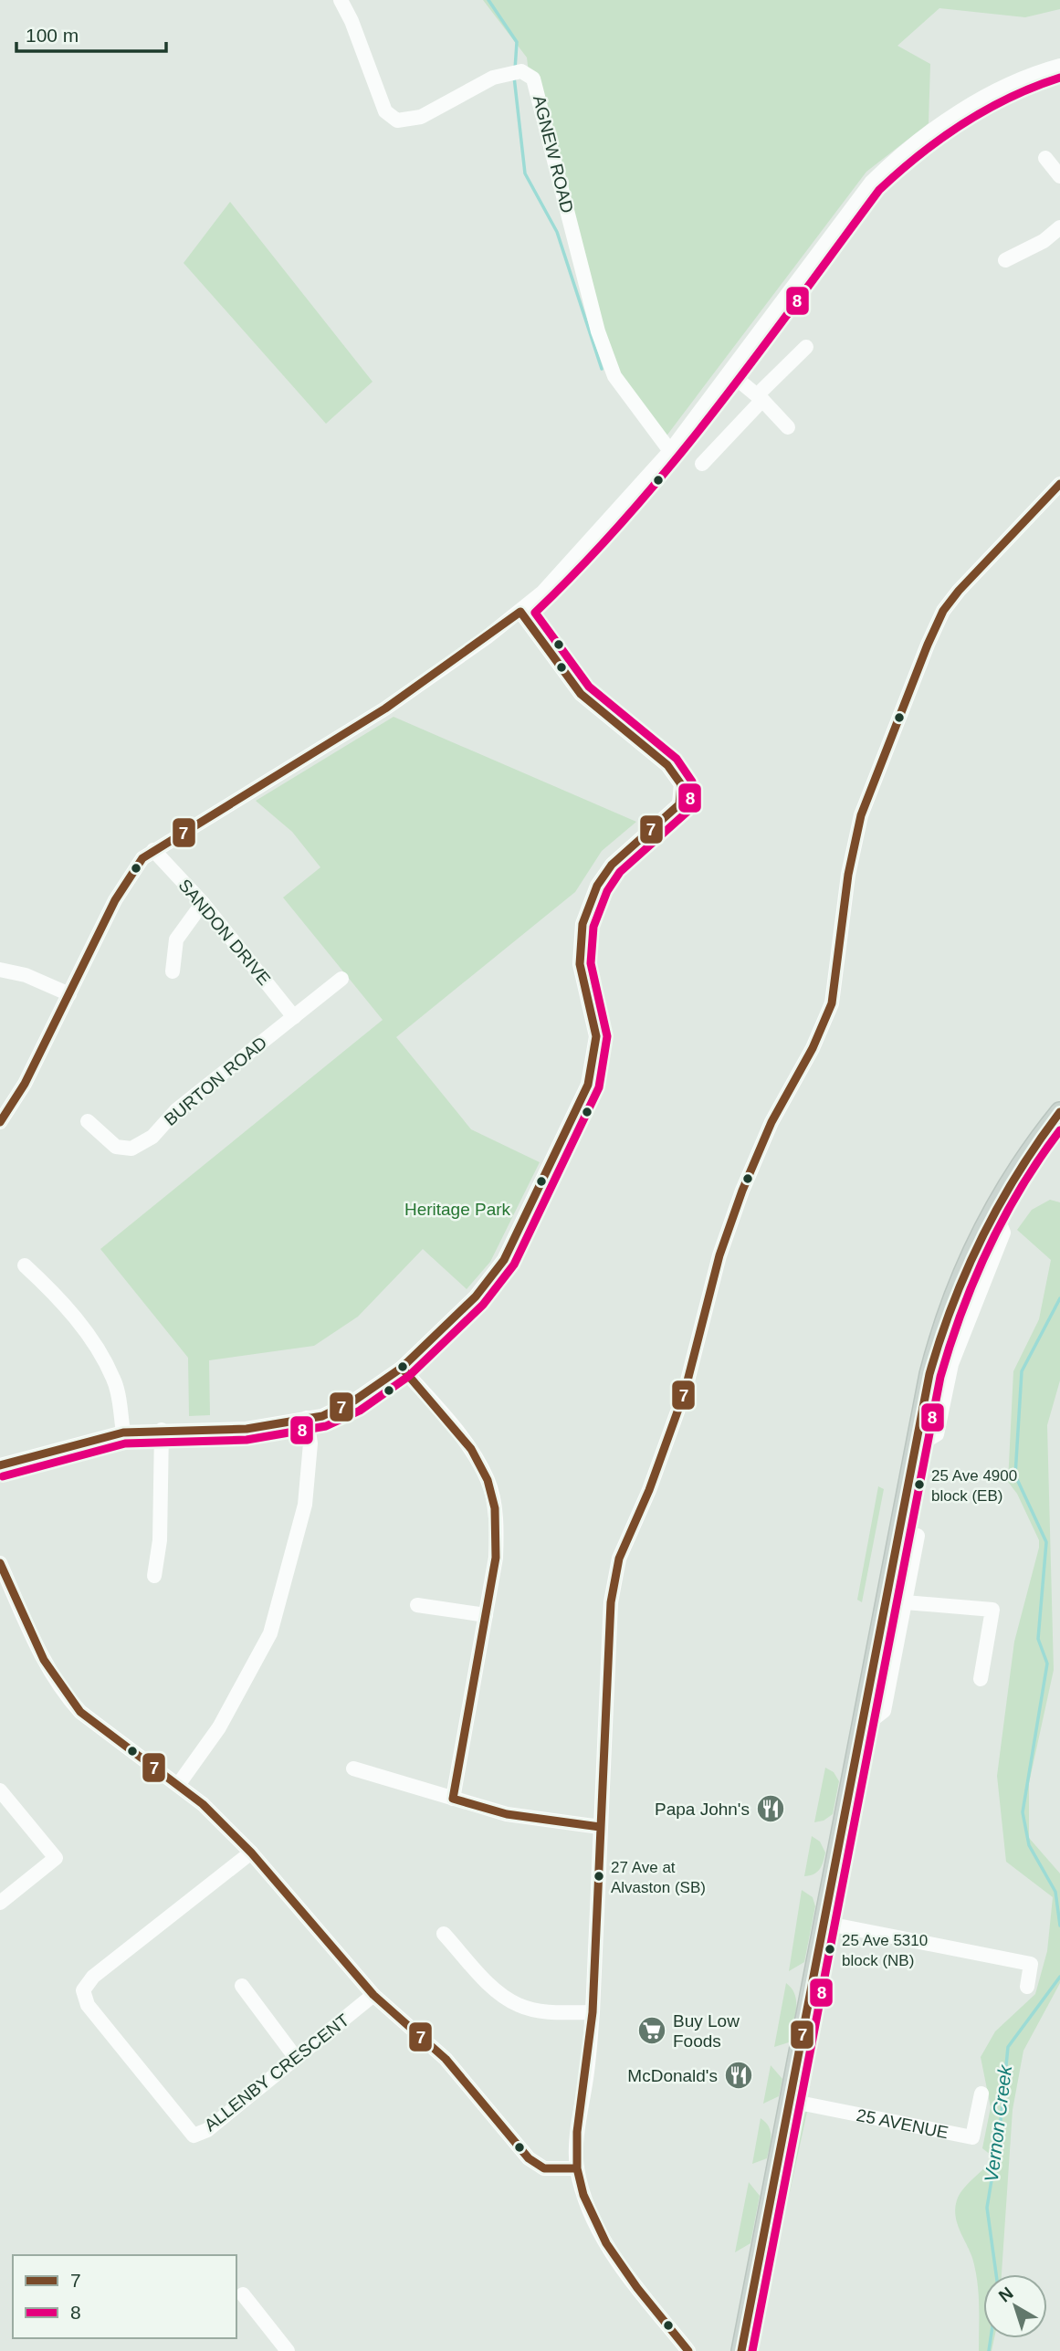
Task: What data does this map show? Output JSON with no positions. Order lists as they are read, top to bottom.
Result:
{
  "streets": {
    "street": [
      "AGNEW ROAD",
      "SANDON DRIVE",
      "BURTON ROAD",
      "ALLENBY CRESCENT",
      "25 AVENUE"
    ]
  },
  "crossings": [
    ["SANDON DRIVE", "BURTON ROAD"]
  ],
  "water": ["Vernon Creek"],
  "parks": ["Heritage Park"],
  "places": {
    "other": ["25 Ave 4900 block (EB)", "27 Ave at Alvaston (SB)", "25 Ave 5310 block (NB)"],
    "restaurant": ["Papa John's", "McDonald's"],
    "supermarket": ["Buy Low Foods"]
  },
  "lines": ["transit line 8", "transit line 7"],
  "legend": ["7", "8"],
  "scale_bar": "100 m",
  "north": "top left"
}
